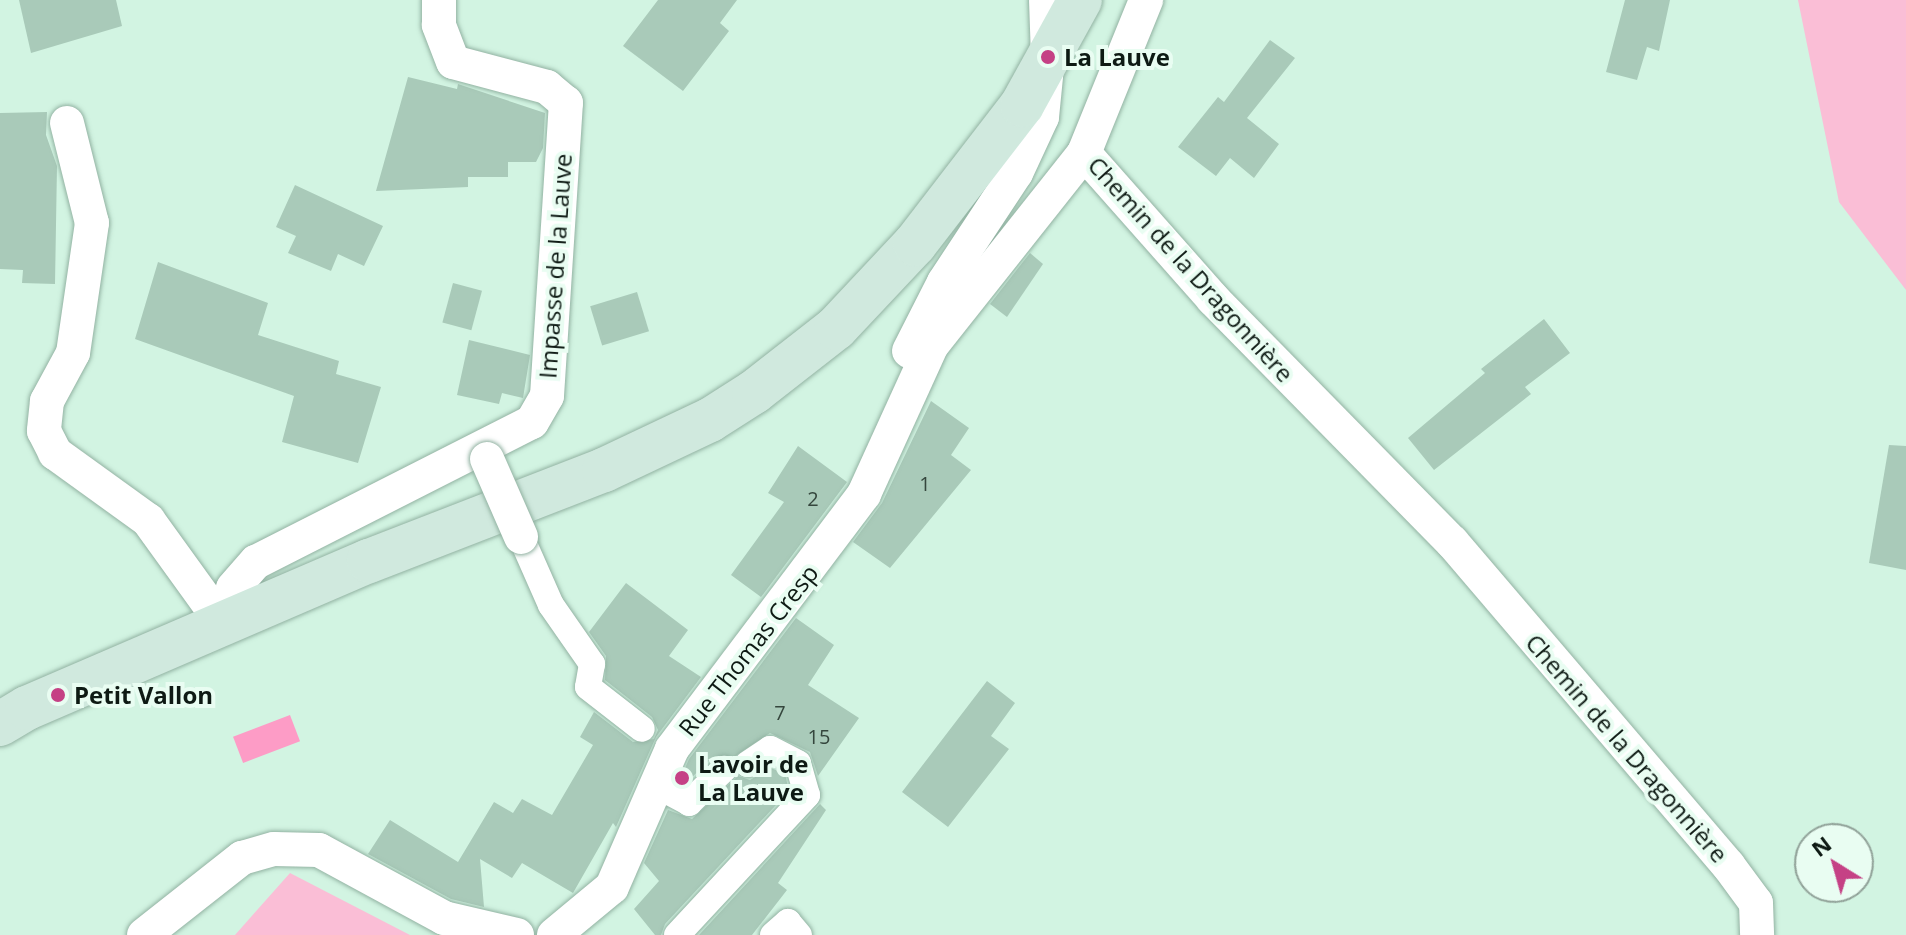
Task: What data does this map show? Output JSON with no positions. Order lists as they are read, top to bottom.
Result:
{
  "streets": {
    "street": ["Impasse de la Lauve", "Chemin de la Dragonnière", "Rue Thomas Cresp"]
  },
  "crossings": [
    ["Chemin de la Dragonnière", "Rue Thomas Cresp"]
  ],
  "places": ["La Lauve", "Petit Vallon", "Lavoir de La Lauve"],
  "house_numbers": [
    "1",
    "2",
    "7",
    "15"
  ],
  "north": "top left"
}
